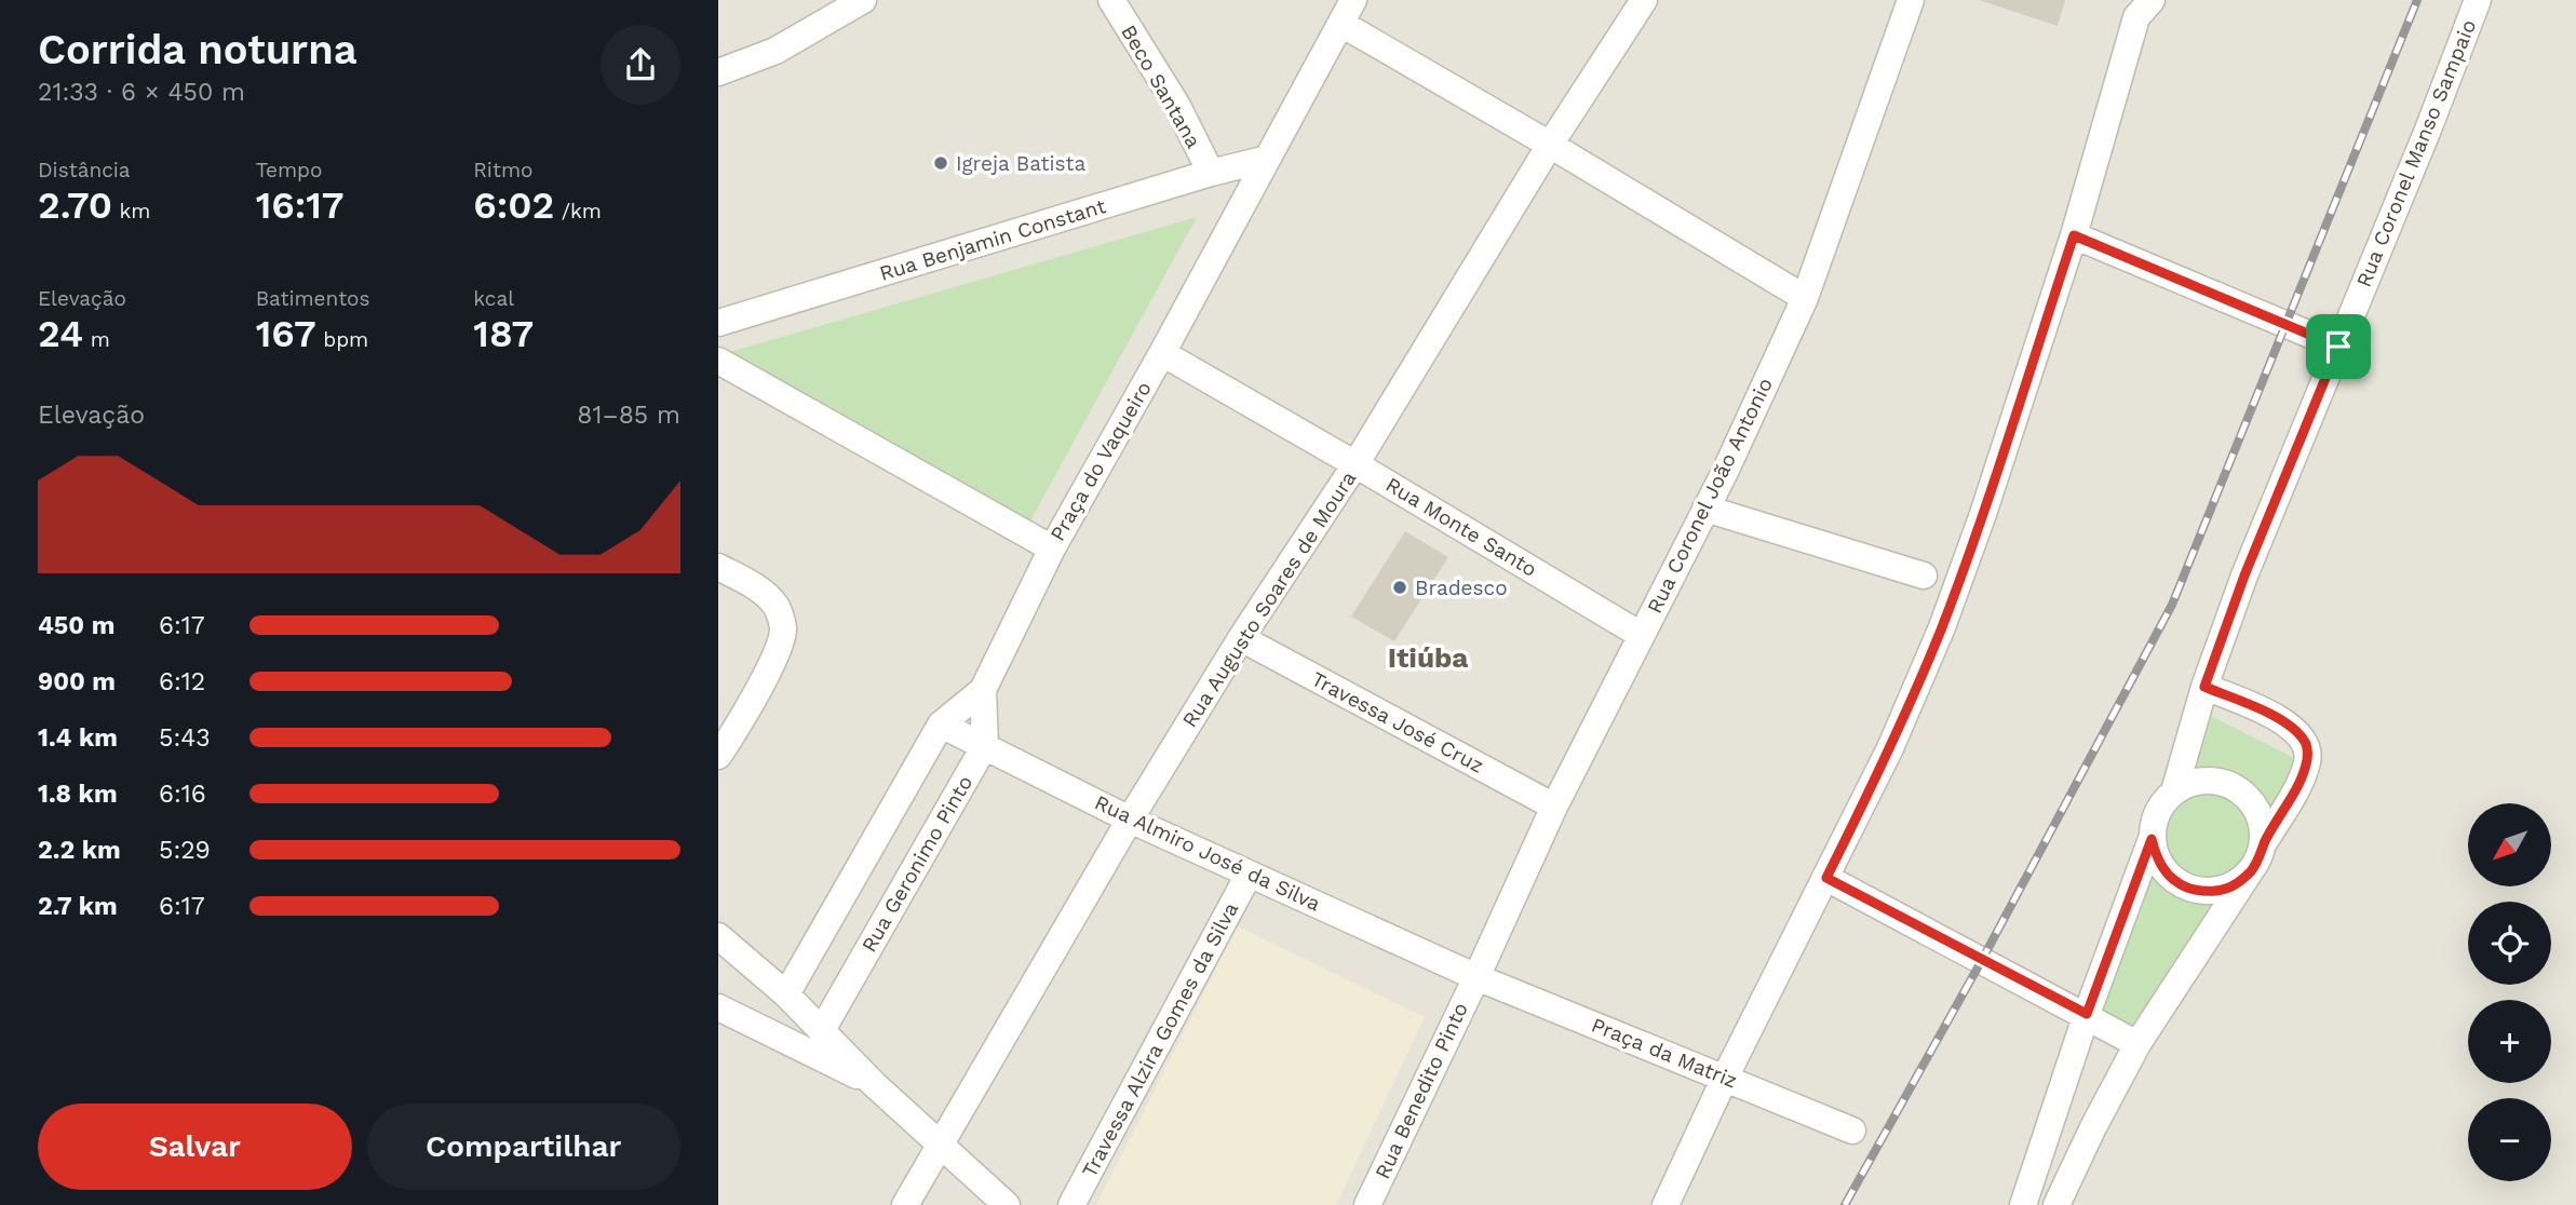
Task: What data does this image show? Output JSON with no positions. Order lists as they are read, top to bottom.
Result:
{
  "streets": {
    "street": [
      "Beco Santana",
      "Rua Coronel Manso Sampaio",
      "Rua Benjamin Constant",
      "Praça do Vaqueiro",
      "Rua Coronel João Antonio",
      "Rua Monte Santo",
      "Rua Augusto Soares de Moura",
      "Travessa José Cruz",
      "Rua Almiro José da Silva",
      "Rua Geronimo Pinto",
      "Travessa Alzira Gomes da Silva",
      "Praça da Matriz",
      "Rua Benedito Pinto"
    ]
  },
  "crossings": [
    ["Beco Santana", "Rua Benjamin Constant"],
    ["Rua Benjamin Constant", "Praça do Vaqueiro"],
    ["Praça do Vaqueiro", "Rua Monte Santo"],
    ["Rua Coronel João Antonio", "Rua Monte Santo"],
    ["Rua Coronel João Antonio", "Travessa José Cruz"],
    ["Rua Coronel João Antonio", "Rua Almiro José da Silva"],
    ["Rua Coronel João Antonio", "Praça da Matriz"],
    ["Rua Coronel João Antonio", "Rua Benedito Pinto"],
    ["Rua Monte Santo", "Rua Augusto Soares de Moura"],
    ["Rua Augusto Soares de Moura", "Travessa José Cruz"],
    ["Rua Augusto Soares de Moura", "Rua Almiro José da Silva"],
    ["Rua Almiro José da Silva", "Rua Geronimo Pinto"],
    ["Rua Almiro José da Silva", "Travessa Alzira Gomes da Silva"],
    ["Rua Almiro José da Silva", "Praça da Matriz"],
    ["Rua Almiro José da Silva", "Rua Benedito Pinto"],
    ["Praça da Matriz", "Rua Benedito Pinto"]
  ],
  "districts": ["Itiúba"],
  "places": ["Igreja Batista", "Bradesco"],
  "north": "bottom left",
  "page": {
    "heading": ["Corrida noturna", "21:33 · 6 × 450 m"],
    "stats": [
      ["Distância", "2.70 km"],
      ["Tempo", "16:17"],
      ["Ritmo", "6:02 /km"],
      ["Elevação", "24 m"],
      ["Batimentos", "167 bpm"],
      ["kcal", "187"]
    ],
    "chart": ["Elevação", "81–85 m"],
    "list": [
      {
        "name": "450 m",
        "note": "6:17"
      },
      {
        "name": "900 m",
        "note": "6:12"
      },
      {
        "name": "1.4 km",
        "note": "5:43"
      },
      {
        "name": "1.8 km",
        "note": "6:16"
      },
      {
        "name": "2.2 km",
        "note": "5:29"
      },
      {
        "name": "2.7 km",
        "note": "6:17"
      }
    ],
    "map_buttons": ["+", "−"],
    "buttons": ["Salvar", "Compartilhar"]
  }
}
